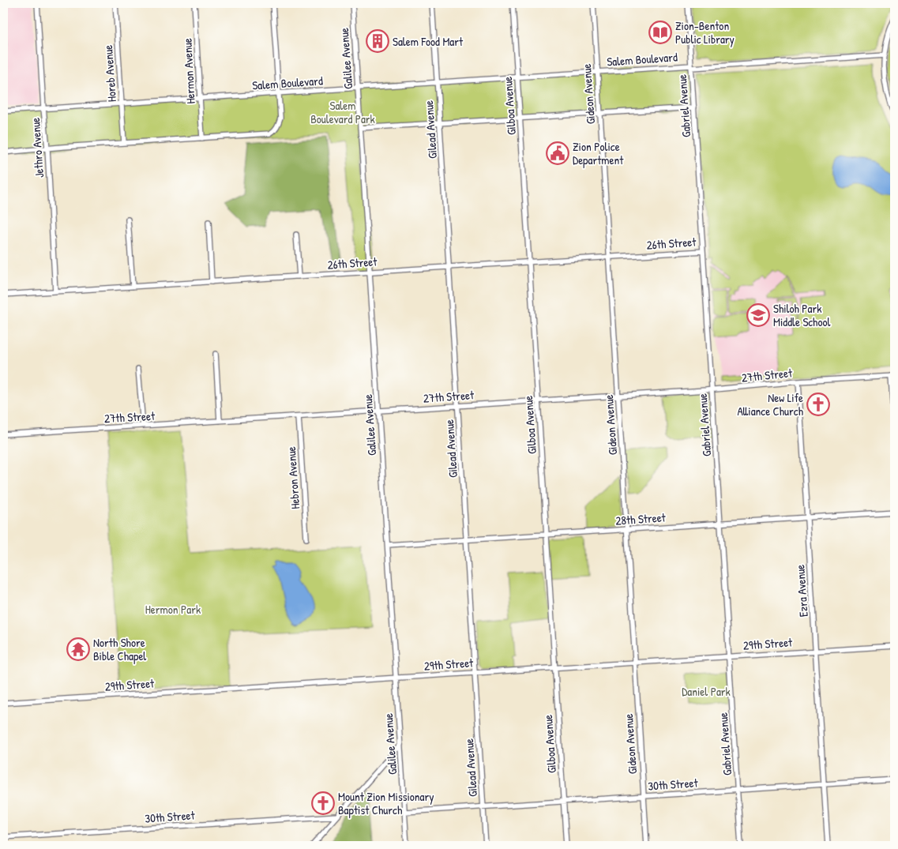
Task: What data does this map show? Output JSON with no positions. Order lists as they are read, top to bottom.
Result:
{
  "streets": {
    "street": [
      "Galilee Avenue",
      "Salem Boulevard",
      "Hermon Avenue",
      "Horeb Avenue",
      "Gideon Avenue",
      "Gilboa Avenue",
      "Gabriel Avenue",
      "Gilead Avenue",
      "Jethro Avenue",
      "26th Street",
      "27th Street",
      "Hebron Avenue",
      "28th Street",
      "Ezra Avenue",
      "29th Street",
      "30th Street"
    ]
  },
  "crossings": [
    ["Galilee Avenue", "Salem Boulevard"],
    ["Galilee Avenue", "26th Street"],
    ["Galilee Avenue", "27th Street"],
    ["Galilee Avenue", "28th Street"],
    ["Galilee Avenue", "29th Street"],
    ["Galilee Avenue", "30th Street"],
    ["Salem Boulevard", "Hermon Avenue"],
    ["Salem Boulevard", "Horeb Avenue"],
    ["Salem Boulevard", "Gideon Avenue"],
    ["Salem Boulevard", "Gilboa Avenue"],
    ["Salem Boulevard", "Gabriel Avenue"],
    ["Salem Boulevard", "Gilead Avenue"],
    ["Salem Boulevard", "Jethro Avenue"],
    ["Gideon Avenue", "26th Street"],
    ["Gideon Avenue", "27th Street"],
    ["Gideon Avenue", "28th Street"],
    ["Gideon Avenue", "29th Street"],
    ["Gideon Avenue", "30th Street"],
    ["Gilboa Avenue", "26th Street"],
    ["Gilboa Avenue", "27th Street"],
    ["Gilboa Avenue", "28th Street"],
    ["Gilboa Avenue", "29th Street"],
    ["Gilboa Avenue", "30th Street"],
    ["Gabriel Avenue", "26th Street"],
    ["Gabriel Avenue", "27th Street"],
    ["Gabriel Avenue", "28th Street"],
    ["Gabriel Avenue", "29th Street"],
    ["Gabriel Avenue", "30th Street"],
    ["Gilead Avenue", "26th Street"],
    ["Gilead Avenue", "27th Street"],
    ["Gilead Avenue", "28th Street"],
    ["Gilead Avenue", "29th Street"],
    ["Gilead Avenue", "30th Street"],
    ["Jethro Avenue", "26th Street"],
    ["27th Street", "Hebron Avenue"],
    ["27th Street", "Ezra Avenue"],
    ["28th Street", "Ezra Avenue"],
    ["Ezra Avenue", "29th Street"],
    ["Ezra Avenue", "30th Street"]
  ],
  "parks": ["Salem Boulevard Park", "Hermon Park", "Daniel Park"],
  "places": {
    "library": ["Zion-Benton Public Library"],
    "building": ["Salem Food Mart"],
    "public building": ["Zion Police Department"],
    "school or university": ["Shiloh Park Middle School"],
    "church": ["New Life Alliance Church", "Mount Zion Missionary Baptist Church"],
    "temple": ["North Shore Bible Chapel"]
  }
}
